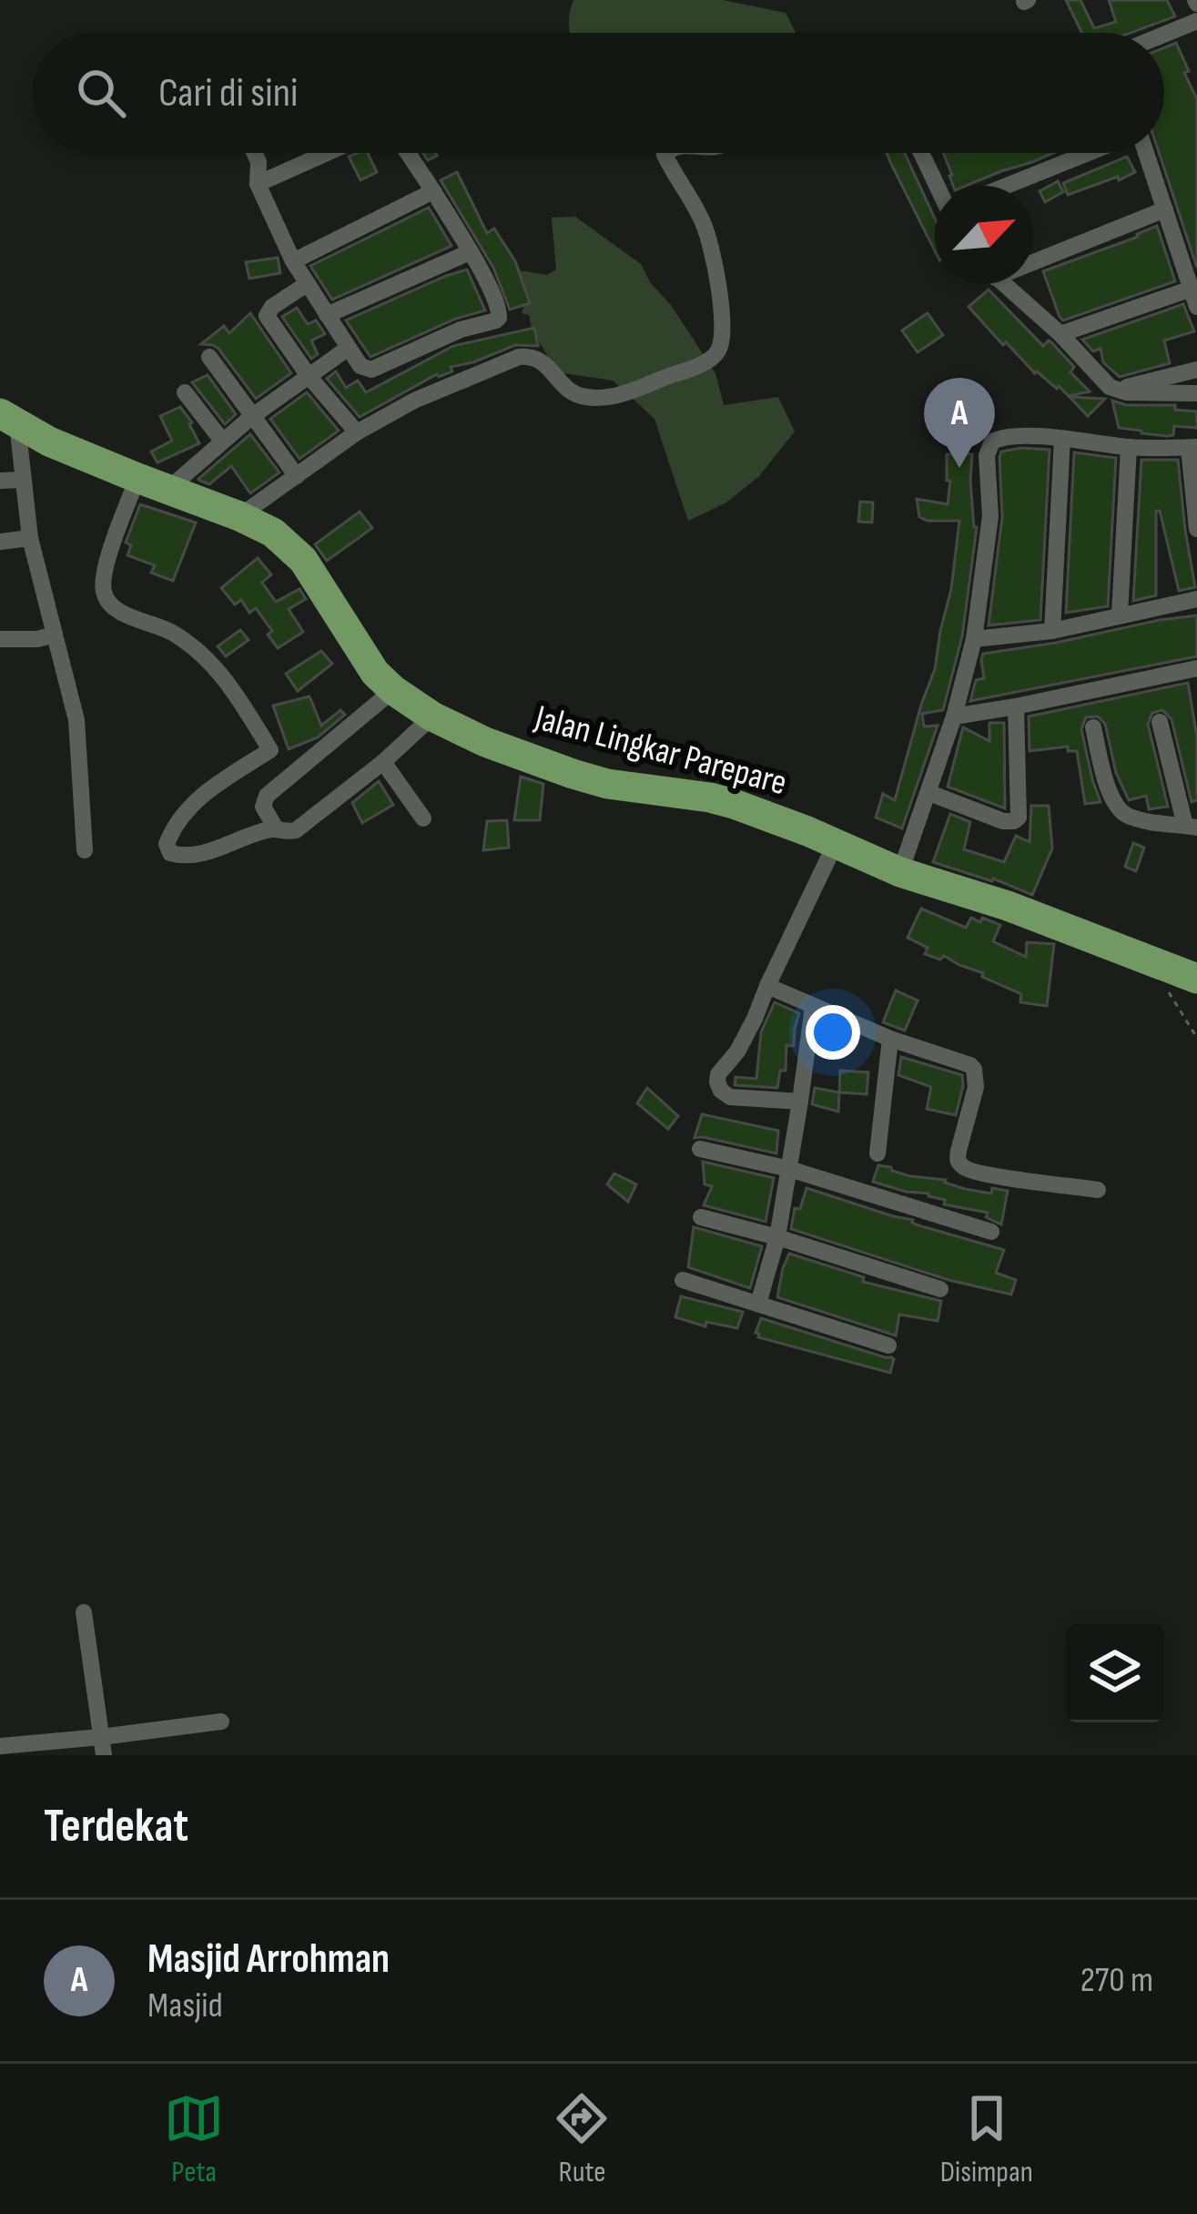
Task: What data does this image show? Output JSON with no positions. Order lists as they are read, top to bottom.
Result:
{
  "streets": {
    "highway": ["Jalan Lingkar Parepare"]
  },
  "north": "top right",
  "page": {
    "search": "Cari di sini",
    "pins": "A",
    "heading": "Terdekat",
    "list": [
      {
        "mark": "A",
        "name": "Masjid Arrohman",
        "note": "Masjid",
        "value": "270 m"
      }
    ],
    "nav": ["Peta", "Rute", "Disimpan"]
  }
}
